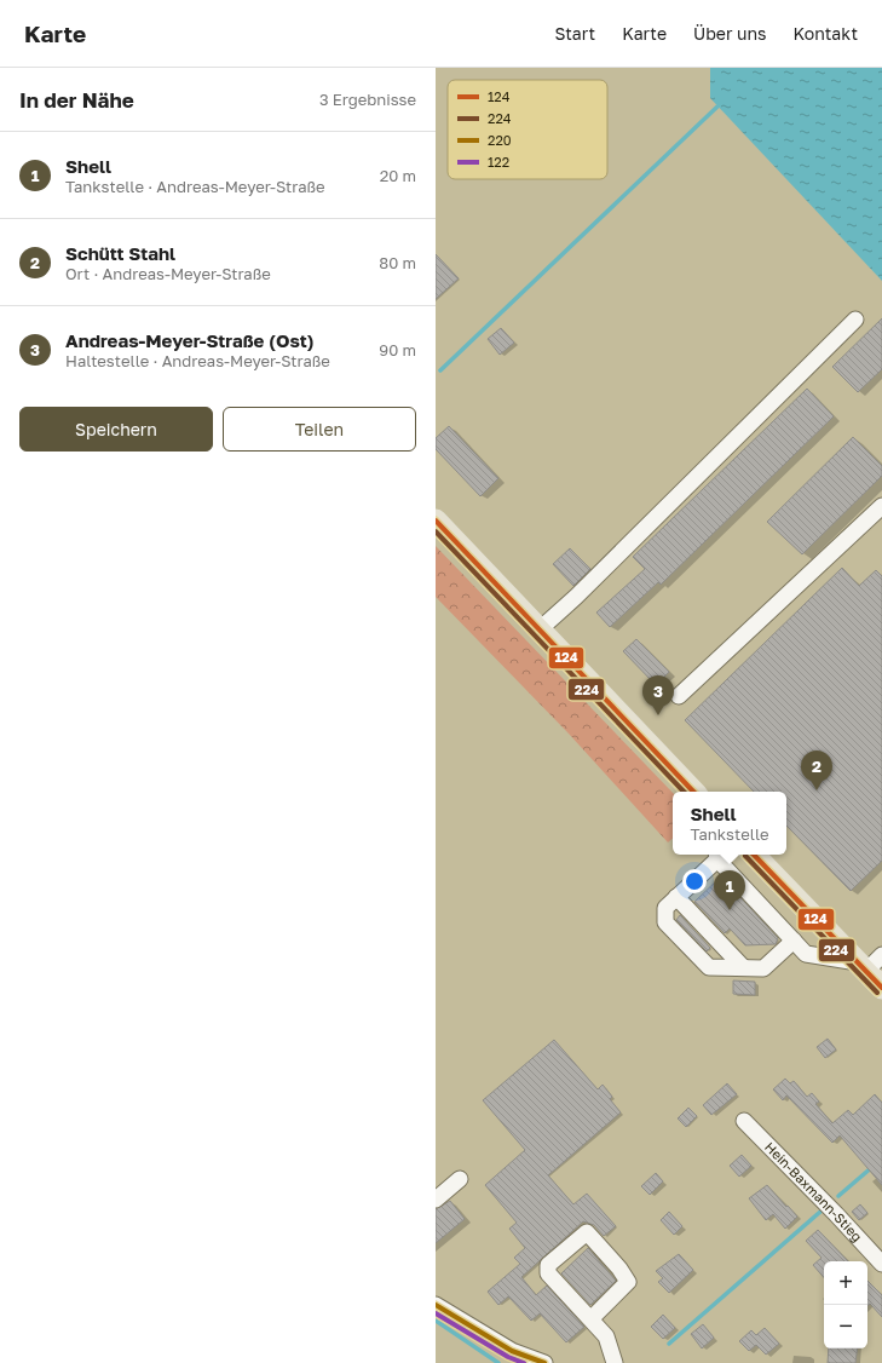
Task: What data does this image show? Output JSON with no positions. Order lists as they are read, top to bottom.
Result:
{
  "streets": {
    "street": ["Hein-Baxmann-Stieg"]
  },
  "lines": [
    "transit line 124",
    "transit line 224",
    "transit line 220",
    "transit line 122"
  ],
  "legend": [
    "124",
    "224",
    "220",
    "122"
  ],
  "page": {
    "header": "Karte",
    "nav": [
      "Start",
      "Karte",
      "Über uns",
      "Kontakt"
    ],
    "heading": ["In der Nähe", "3 Ergebnisse"],
    "list": [
      {
        "mark": "1",
        "name": "Shell",
        "note": "Tankstelle · Andreas-Meyer-Straße",
        "value": "20 m"
      },
      {
        "mark": "2",
        "name": "Schütt Stahl",
        "note": "Ort · Andreas-Meyer-Straße",
        "value": "80 m"
      },
      {
        "mark": "3",
        "name": "Andreas-Meyer-Straße (Ost)",
        "note": "Haltestelle · Andreas-Meyer-Straße",
        "value": "90 m"
      }
    ],
    "buttons": ["Speichern", "Teilen"],
    "pins": ["3", "2", "1"],
    "popup": ["Shell", "Tankstelle"],
    "map_buttons": ["+", "−"]
  }
}
